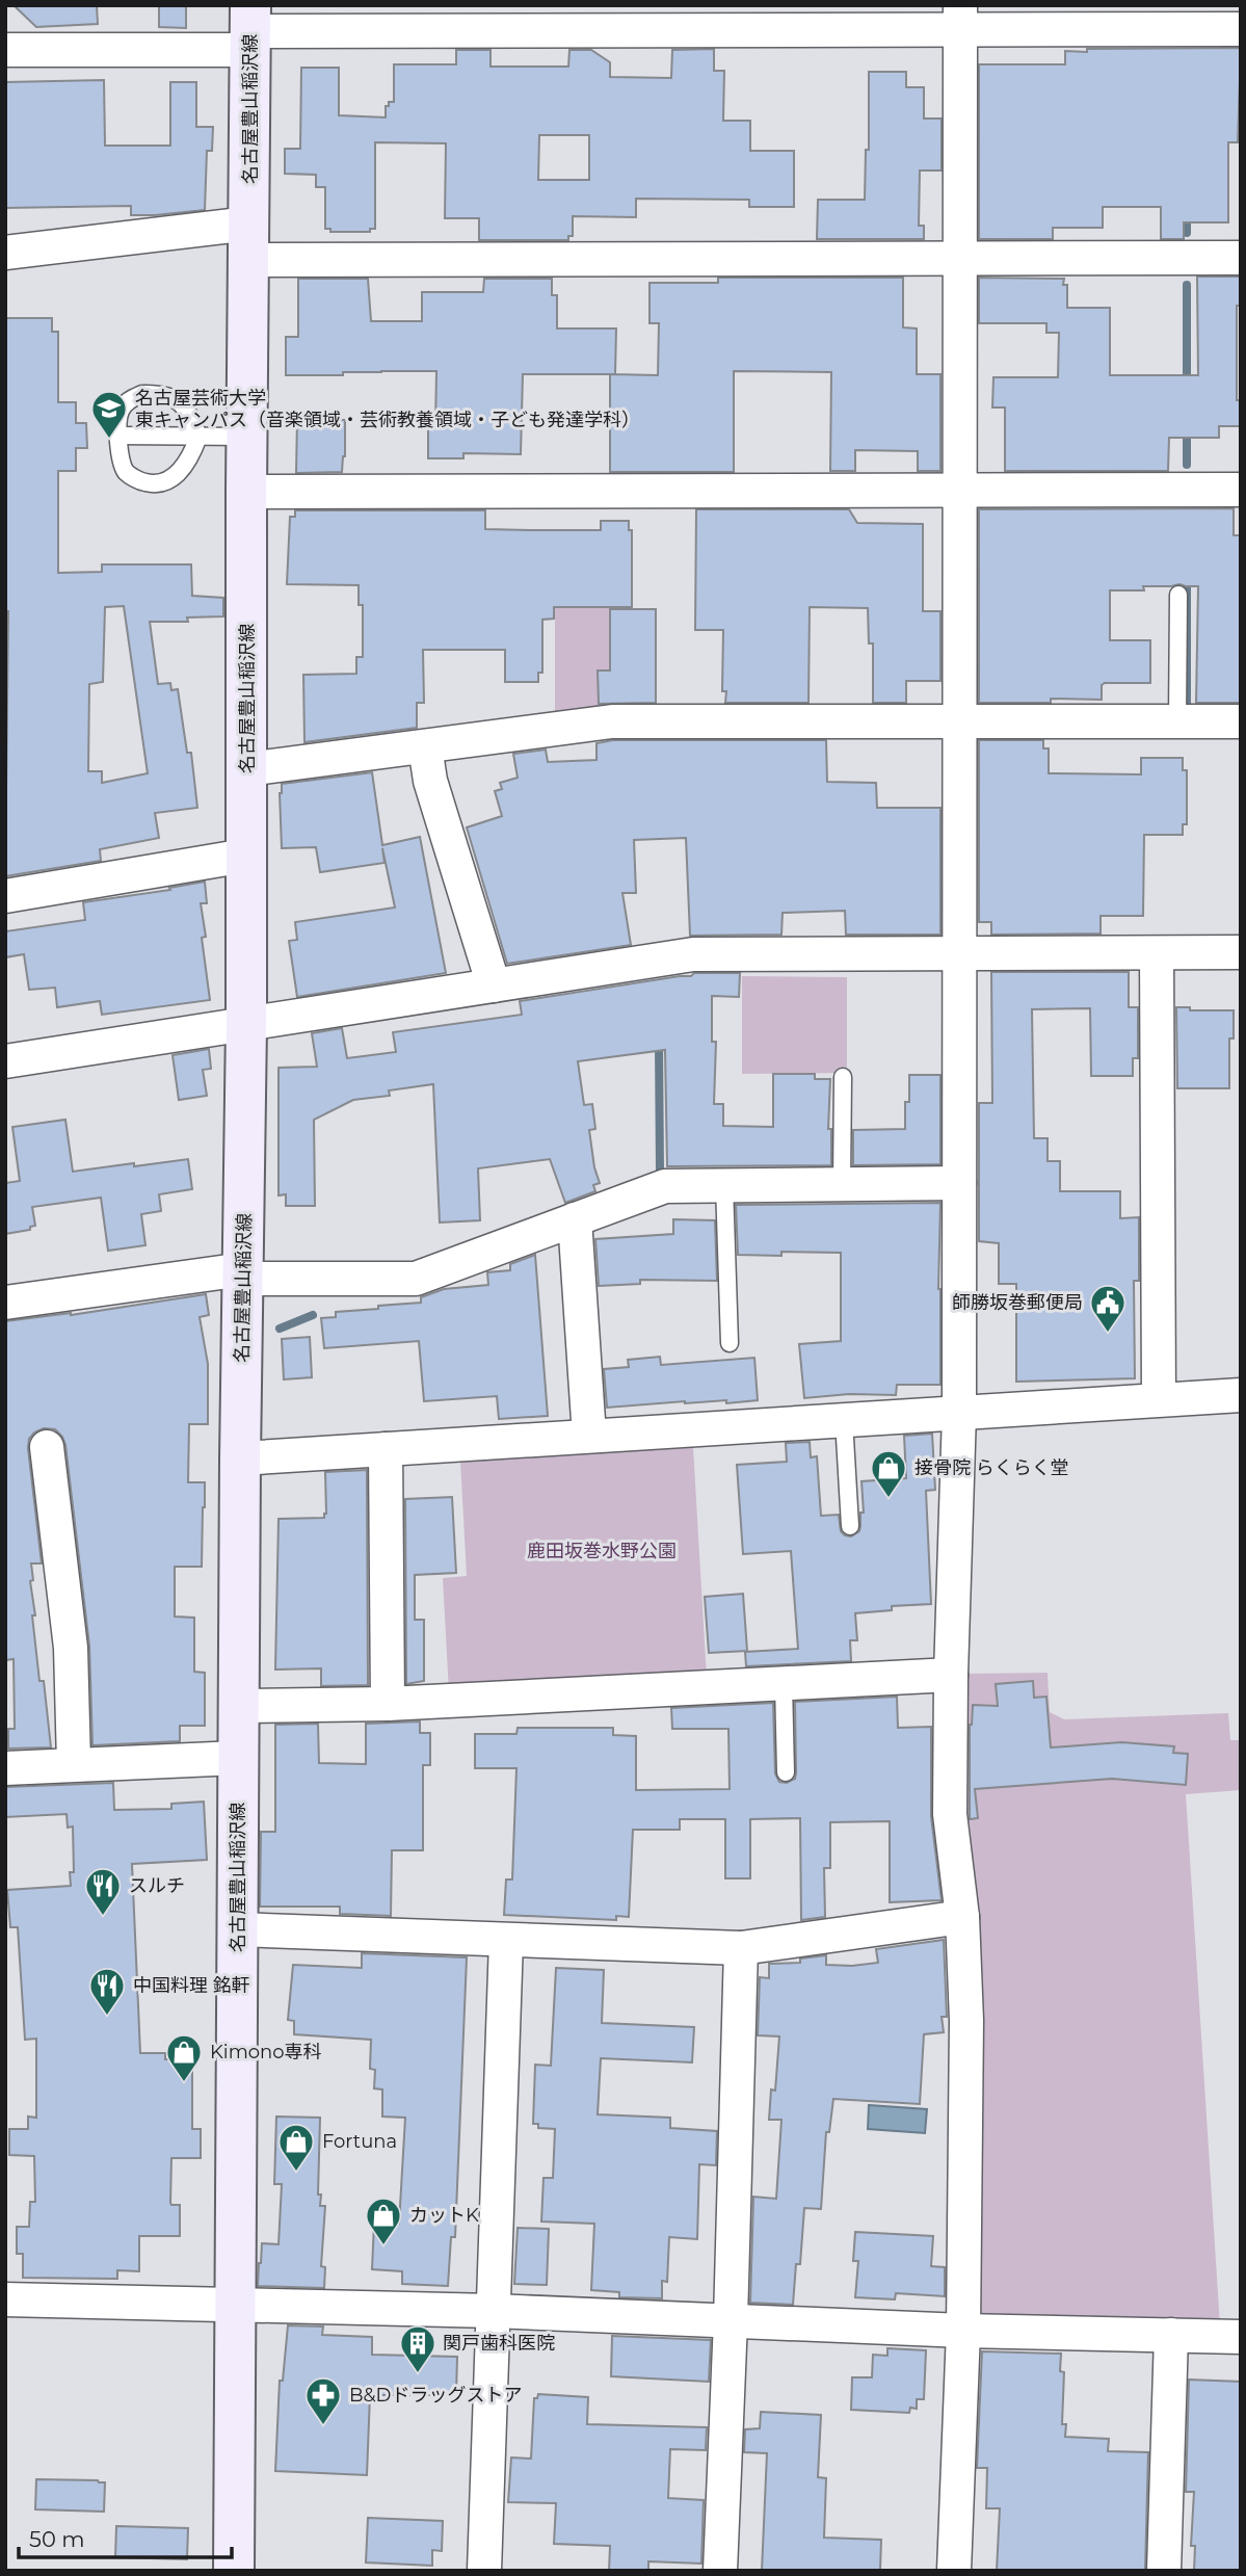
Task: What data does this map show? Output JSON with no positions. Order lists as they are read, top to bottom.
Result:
{
  "streets": {
    "main road": ["名古屋豊山稲沢線"]
  },
  "parks": ["鹿田坂巻水野公園"],
  "places": {
    "school or university": ["名古屋芸術大学 東キャンパス（音楽領域・芸術教養領域・子ども発達学科）"],
    "public building": ["師勝坂巻郵便局"],
    "shop": [
      "接骨院 らくらく堂",
      "Kimono専科",
      "Fortuna",
      "カットK"
    ],
    "restaurant": ["スルチ", "中国料理 銘軒"],
    "building": ["関戸歯科医院"],
    "pharmacy": ["B&Dドラッグストア"]
  },
  "scale_bar": "50 m"
}
